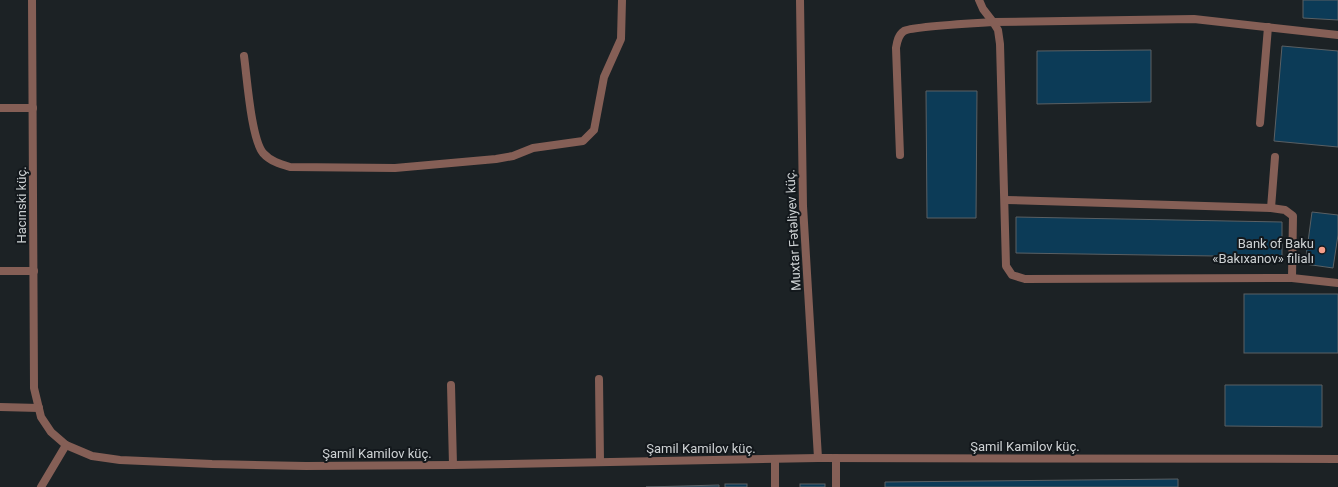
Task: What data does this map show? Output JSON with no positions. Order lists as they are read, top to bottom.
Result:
{
  "streets": {
    "street": ["Hacınski küç.", "Muxtar Fətəliyev küç.", "Şamil Kamilov küç."]
  },
  "crossings": [
    ["Hacınski küç.", "Şamil Kamilov küç."],
    ["Muxtar Fətəliyev küç.", "Şamil Kamilov küç."]
  ],
  "places": ["Bank of Baku «Bakıxanov» filialı"]
}
